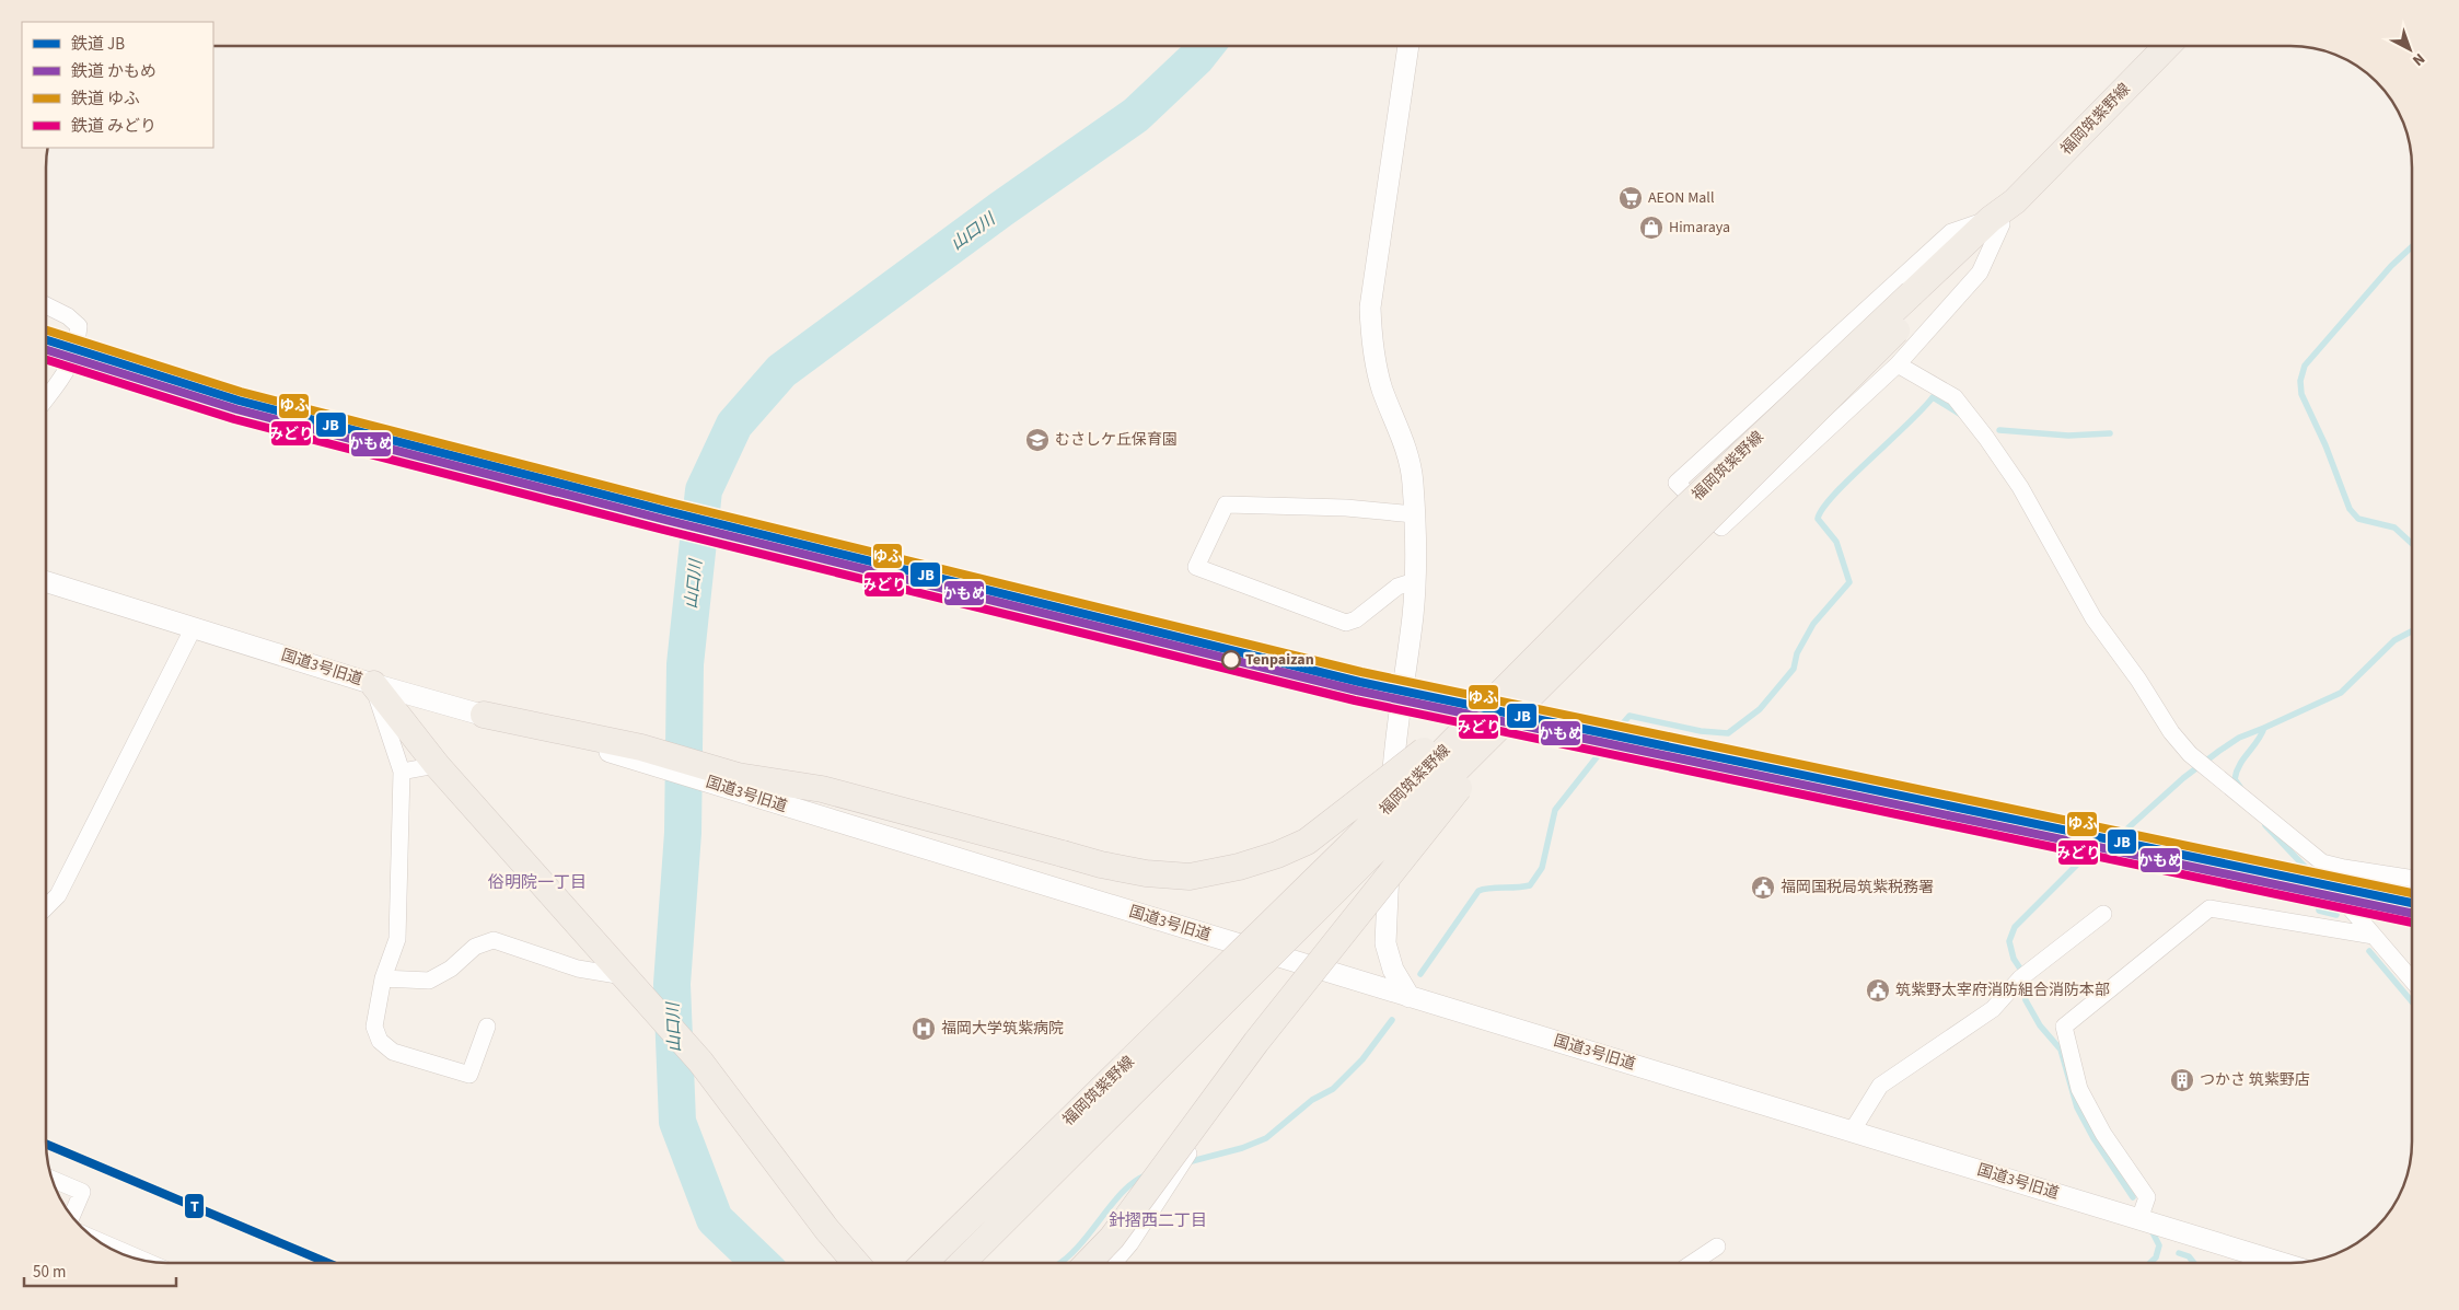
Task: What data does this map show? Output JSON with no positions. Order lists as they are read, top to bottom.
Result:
{
  "streets": {
    "main road": ["福岡筑紫野線"],
    "street": ["国道3号旧道"]
  },
  "districts": ["俗明院一丁目", "針摺西二丁目"],
  "water": ["山口川"],
  "places": {
    "supermarket": ["AEON Mall"],
    "shop": ["Himaraya"],
    "school or university": ["むさしケ丘保育園"],
    "other": ["Tenpaizan"],
    "public building": ["福岡国税局筑紫税務署", "筑紫野太宰府消防組合消防本部"],
    "hospital": ["福岡大学筑紫病院"],
    "building": ["つかさ 筑紫野店"]
  },
  "lines": [
    "rail line ゆふ",
    "rail line JB",
    "rail line かもめ",
    "rail line みどり",
    "transit line T"
  ],
  "legend": [
    "鉄道 JB",
    "鉄道 かもめ",
    "鉄道 ゆふ",
    "鉄道 みどり"
  ],
  "scale_bar": "50 m",
  "north": "bottom right"
}
